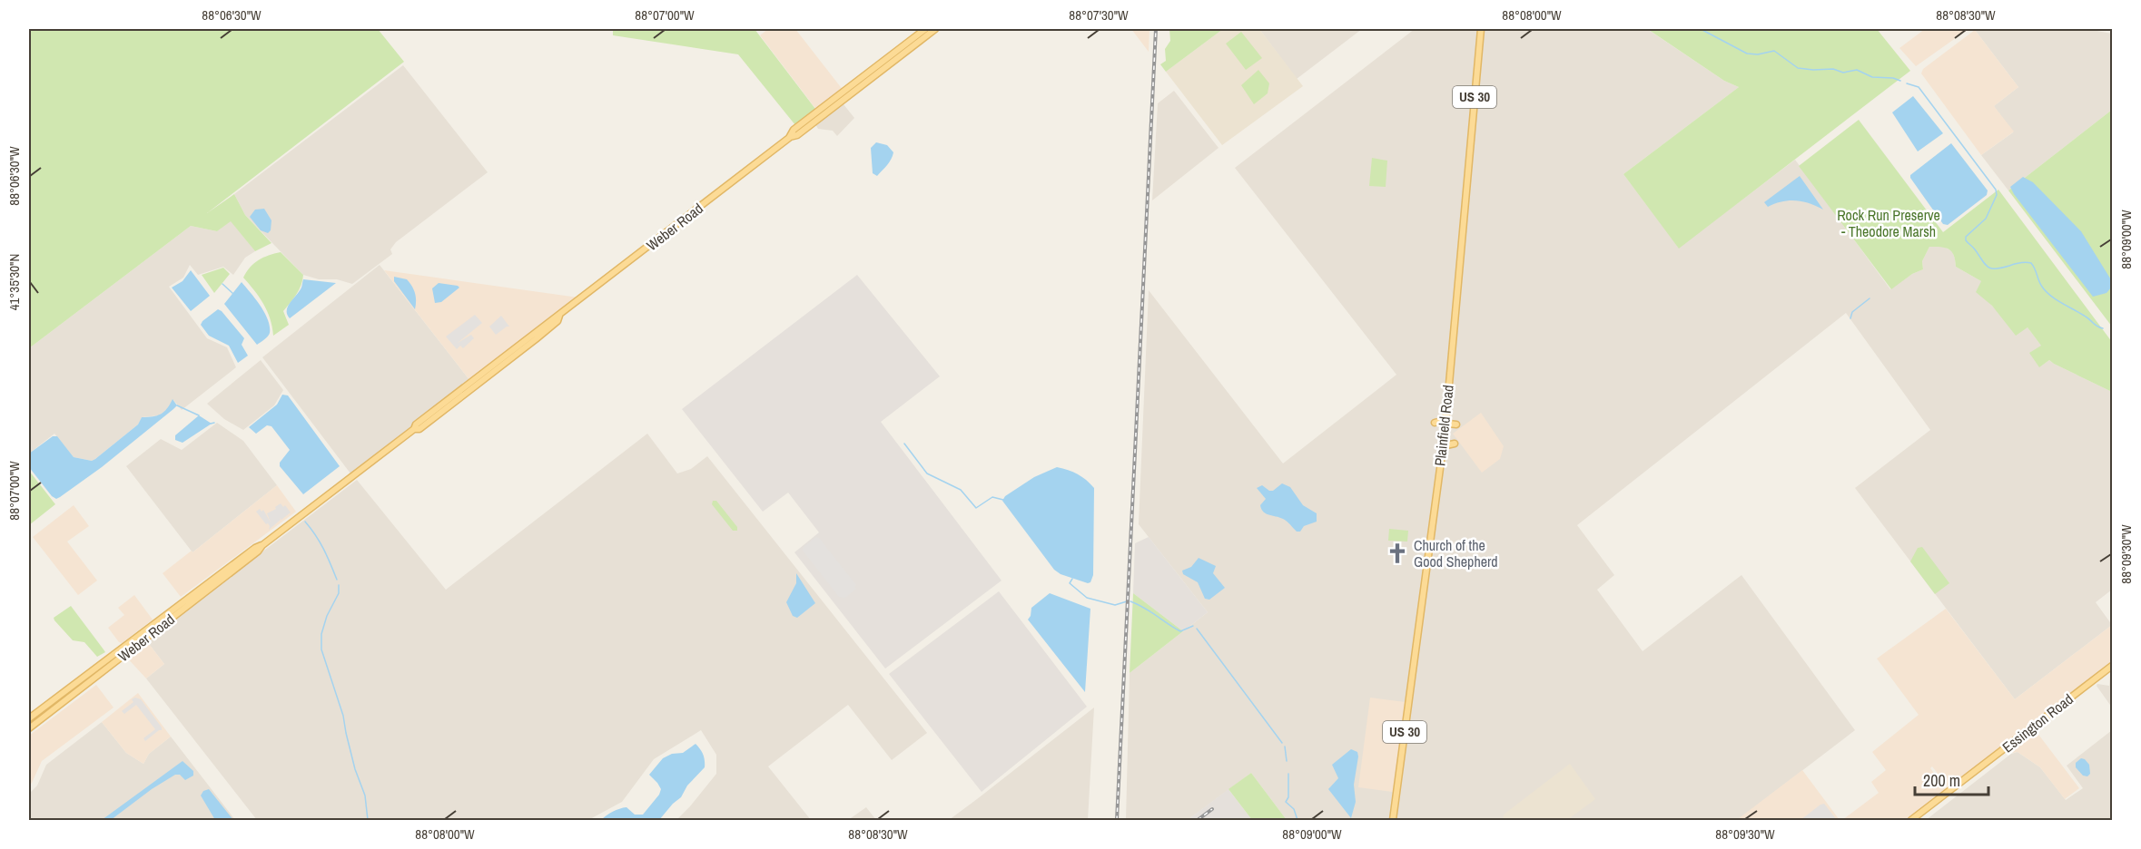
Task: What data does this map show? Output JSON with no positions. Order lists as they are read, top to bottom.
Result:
{
  "streets": {
    "main road": [
      "US 30",
      "Weber Road",
      "Plainfield Road",
      "Essington Road"
    ]
  },
  "parks": ["Rock Run Preserve - Theodore Marsh"],
  "places": {
    "church": ["Church of the Good Shepherd"]
  },
  "scale_bar": "200 m",
  "coordinates": [
    "88°06'30\"W",
    "88°07'00\"W",
    "88°07'30\"W",
    "88°08'00\"W",
    "88°08'30\"W",
    "88°09'00\"W",
    "41°35'30\"N",
    "88°09'30\"W"
  ]
}
